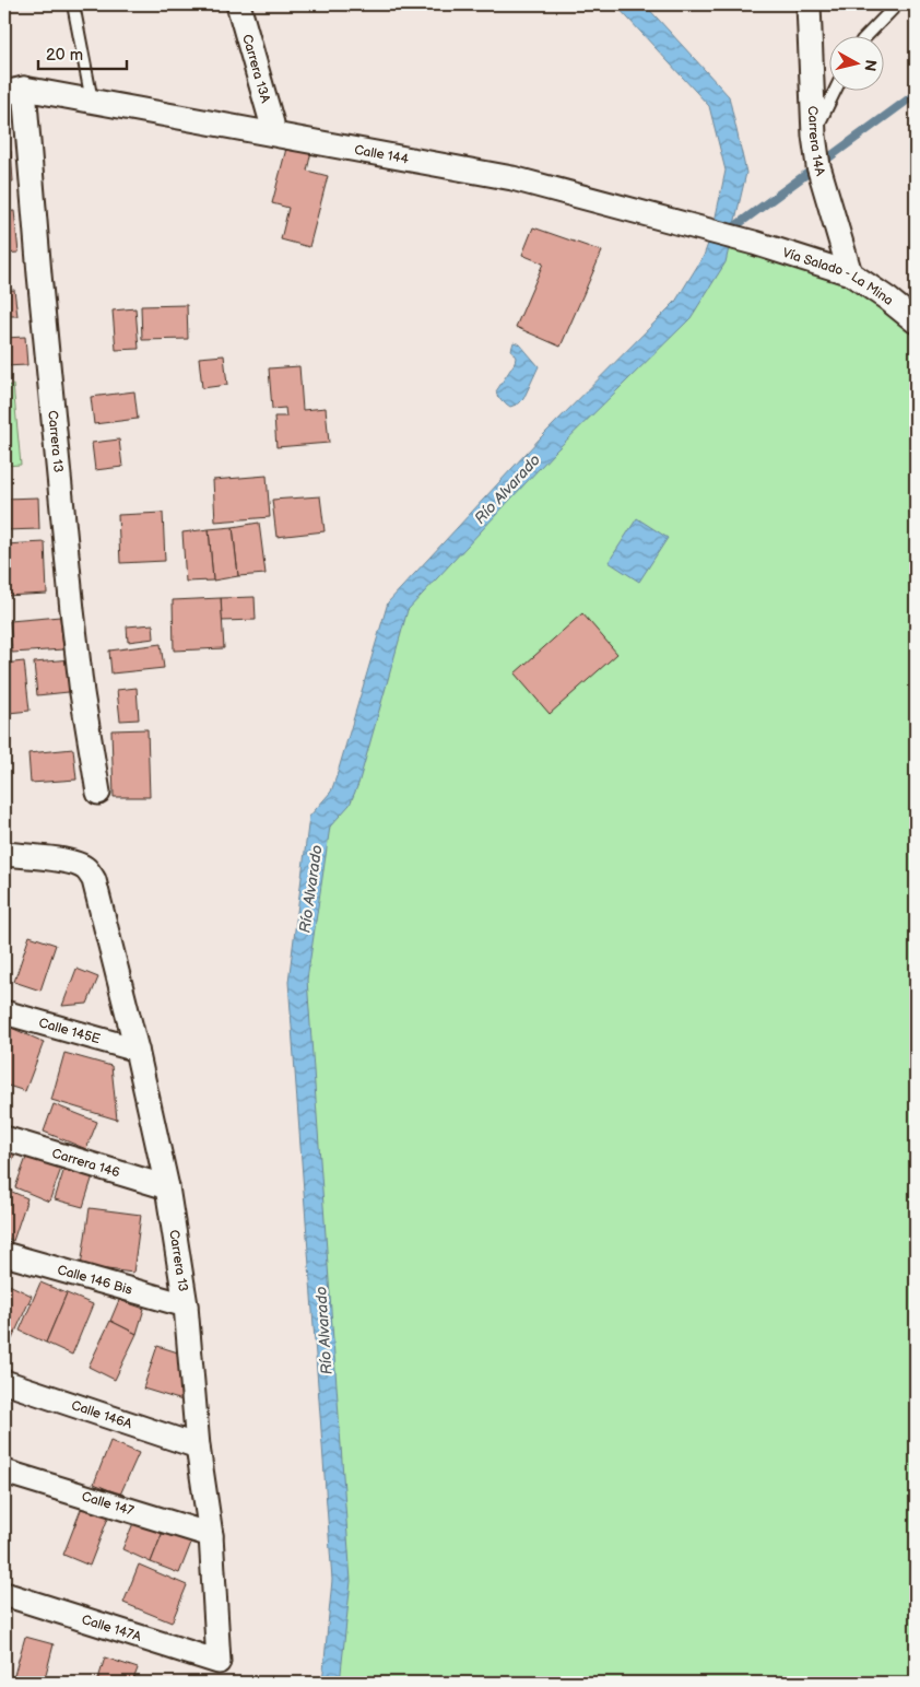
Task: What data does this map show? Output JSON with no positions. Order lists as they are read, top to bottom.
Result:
{
  "streets": {
    "street": [
      "Carrera 13A",
      "Carrera 14A",
      "Calle 144",
      "Vía Salado - La Mina",
      "Carrera 13",
      "Calle 145E",
      "Carrera 146",
      "Calle 146 Bis",
      "Calle 146A",
      "Calle 147",
      "Calle 147A"
    ]
  },
  "crossings": [
    ["Carrera 13A", "Calle 144"],
    ["Carrera 14A", "Vía Salado - La Mina"],
    ["Calle 144", "Vía Salado - La Mina"],
    ["Calle 144", "Carrera 13"],
    ["Carrera 13", "Calle 145E"],
    ["Carrera 13", "Carrera 146"],
    ["Carrera 13", "Calle 146 Bis"],
    ["Carrera 13", "Calle 146A"],
    ["Carrera 13", "Calle 147"],
    ["Carrera 13", "Calle 147A"]
  ],
  "water": ["Río Alvarado"],
  "scale_bar": "20 m",
  "north": "right"
}
